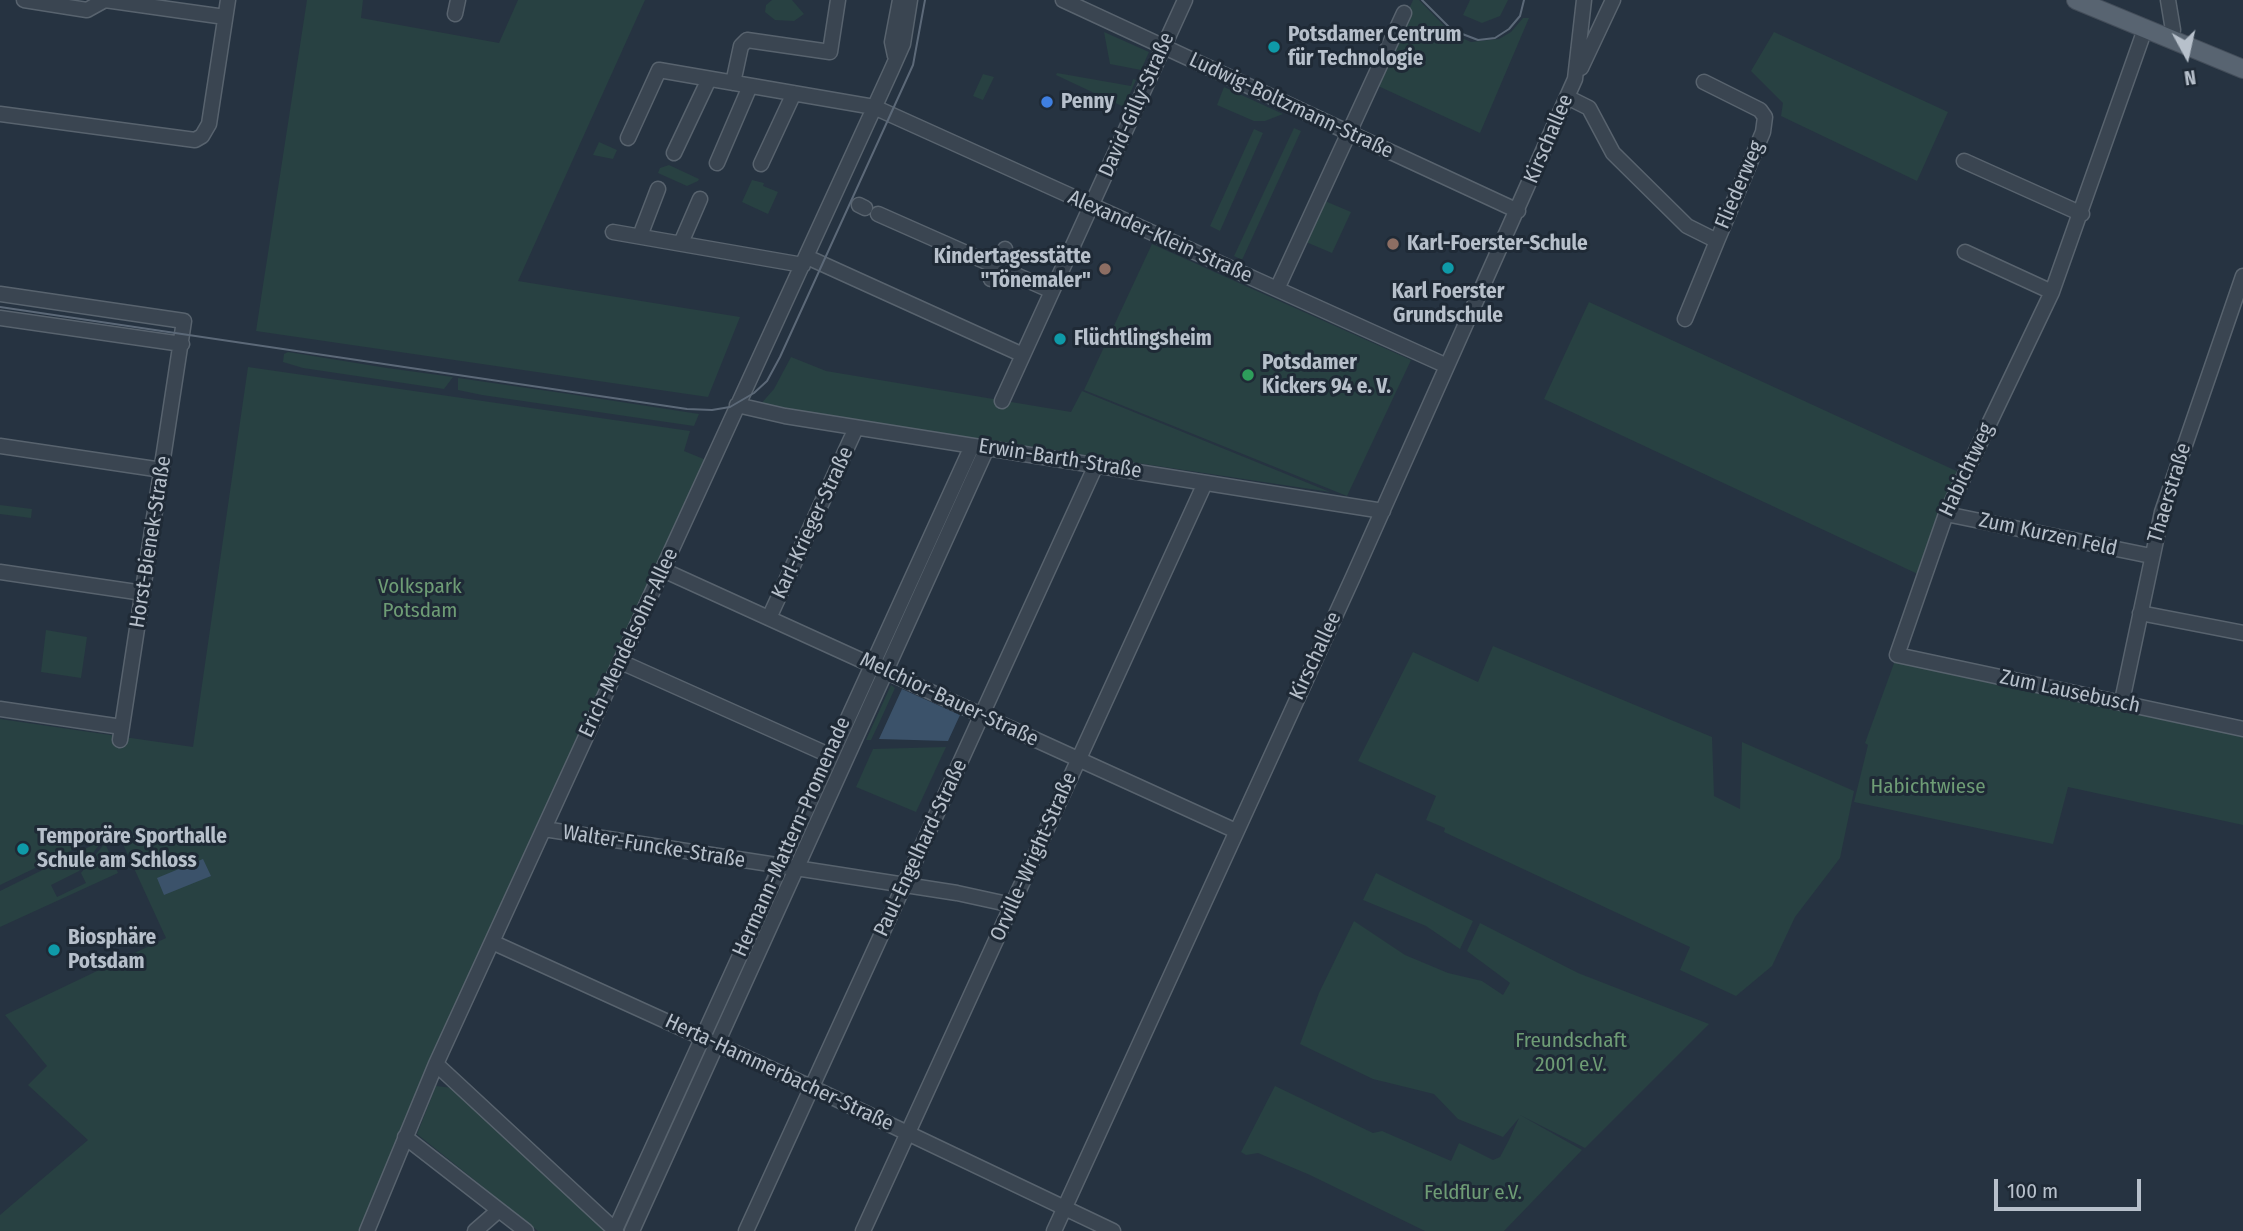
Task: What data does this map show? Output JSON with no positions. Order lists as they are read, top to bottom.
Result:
{
  "streets": {
    "street": [
      "David-Gilly-Straße",
      "Ludwig-Boltzmann-Straße",
      "Kirschallee",
      "Fliederweg",
      "Alexander-Klein-Straße",
      "Erwin-Barth-Straße",
      "Habichtweg",
      "Thaerstraße",
      "Karl-Krieger-Straße",
      "Zum Kurzen Feld",
      "Horst-Bienek-Straße",
      "Erich-Mendelsohn-Allee",
      "Zum Lausebusch",
      "Melchior-Bauer-Straße",
      "Hermann-Mattern-Promenade",
      "Walter-Funcke-Straße",
      "Paul-Engelhard-Straße",
      "Orville-Wright-Straße",
      "Herta-Hammerbacher-Straße"
    ]
  },
  "crossings": [
    ["David-Gilly-Straße", "Ludwig-Boltzmann-Straße"],
    ["David-Gilly-Straße", "Alexander-Klein-Straße"],
    ["Ludwig-Boltzmann-Straße", "Kirschallee"],
    ["Kirschallee", "Alexander-Klein-Straße"],
    ["Kirschallee", "Erwin-Barth-Straße"],
    ["Kirschallee", "Melchior-Bauer-Straße"],
    ["Kirschallee", "Herta-Hammerbacher-Straße"],
    ["Alexander-Klein-Straße", "Erich-Mendelsohn-Allee"],
    ["Erwin-Barth-Straße", "Karl-Krieger-Straße"],
    ["Erwin-Barth-Straße", "Erich-Mendelsohn-Allee"],
    ["Erwin-Barth-Straße", "Hermann-Mattern-Promenade"],
    ["Erwin-Barth-Straße", "Paul-Engelhard-Straße"],
    ["Erwin-Barth-Straße", "Orville-Wright-Straße"],
    ["Habichtweg", "Zum Kurzen Feld"],
    ["Habichtweg", "Zum Lausebusch"],
    ["Thaerstraße", "Zum Kurzen Feld"],
    ["Thaerstraße", "Zum Lausebusch"],
    ["Karl-Krieger-Straße", "Melchior-Bauer-Straße"],
    ["Erich-Mendelsohn-Allee", "Melchior-Bauer-Straße"],
    ["Erich-Mendelsohn-Allee", "Walter-Funcke-Straße"],
    ["Erich-Mendelsohn-Allee", "Herta-Hammerbacher-Straße"],
    ["Melchior-Bauer-Straße", "Hermann-Mattern-Promenade"],
    ["Melchior-Bauer-Straße", "Paul-Engelhard-Straße"],
    ["Melchior-Bauer-Straße", "Orville-Wright-Straße"],
    ["Hermann-Mattern-Promenade", "Walter-Funcke-Straße"],
    ["Hermann-Mattern-Promenade", "Herta-Hammerbacher-Straße"],
    ["Walter-Funcke-Straße", "Paul-Engelhard-Straße"],
    ["Walter-Funcke-Straße", "Orville-Wright-Straße"],
    ["Paul-Engelhard-Straße", "Herta-Hammerbacher-Straße"],
    ["Orville-Wright-Straße", "Herta-Hammerbacher-Straße"]
  ],
  "parks": [
    "Volkspark Potsdam",
    "Habichtwiese",
    "Freundschaft 2001 e.V.",
    "Feldflur e.V."
  ],
  "places": [
    "Potsdamer Centrum für Technologie",
    "Penny",
    "Karl-Foerster-Schule",
    "Karl Foerster Grundschule",
    "Kindertagesstätte \"Tönemaler\"",
    "Flüchtlingsheim",
    "Potsdamer Kickers 94 e. V.",
    "Temporäre Sporthalle Schule am Schloss",
    "Biosphäre Potsdam"
  ],
  "scale_bar": "100 m",
  "north": "bottom"
}
